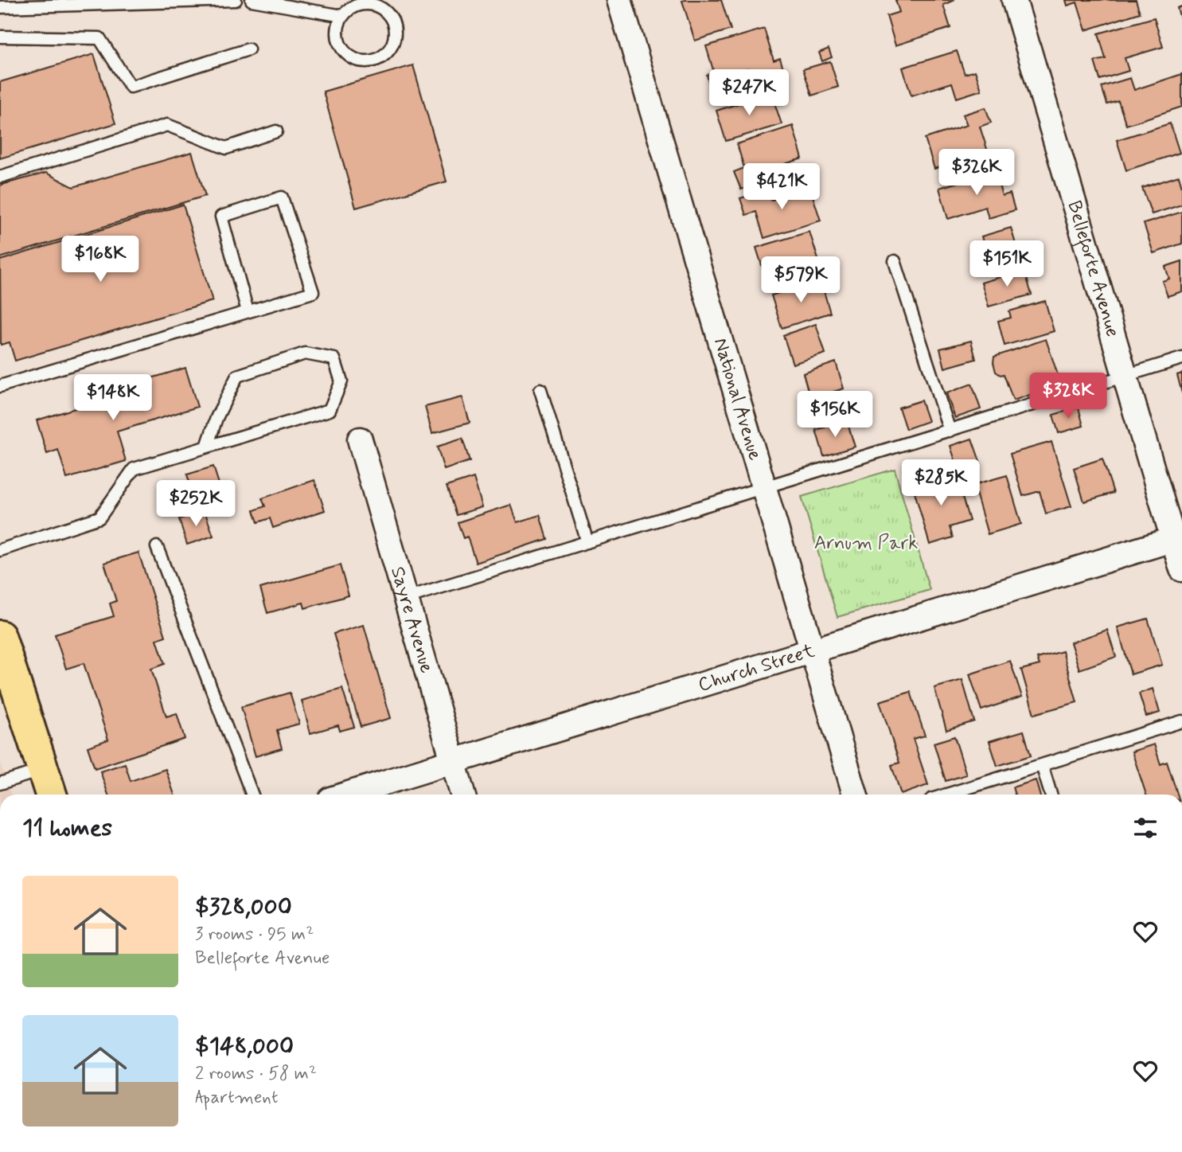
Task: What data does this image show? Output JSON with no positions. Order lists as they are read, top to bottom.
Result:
{
  "streets": {
    "street": [
      "Belleforte Avenue",
      "National Avenue",
      "Sayre Avenue",
      "Church Street"
    ]
  },
  "crossings": [
    ["Belleforte Avenue", "Church Street"],
    ["National Avenue", "Church Street"],
    ["Sayre Avenue", "Church Street"]
  ],
  "parks": ["Arnum Park"],
  "page": {
    "price": [
      "$247K",
      "$326K",
      "$421K",
      "$168K",
      "$151K",
      "$579K",
      "$328K",
      "$148K",
      "$156K",
      "$285K",
      "$252K"
    ],
    "heading": "11 homes",
    "list": [
      {
        "name": "$328,000",
        "note": "3 rooms · 95 m² · Belleforte Avenue"
      },
      {
        "name": "$148,000",
        "note": "2 rooms · 58 m² · Apartment"
      }
    ]
  }
}
